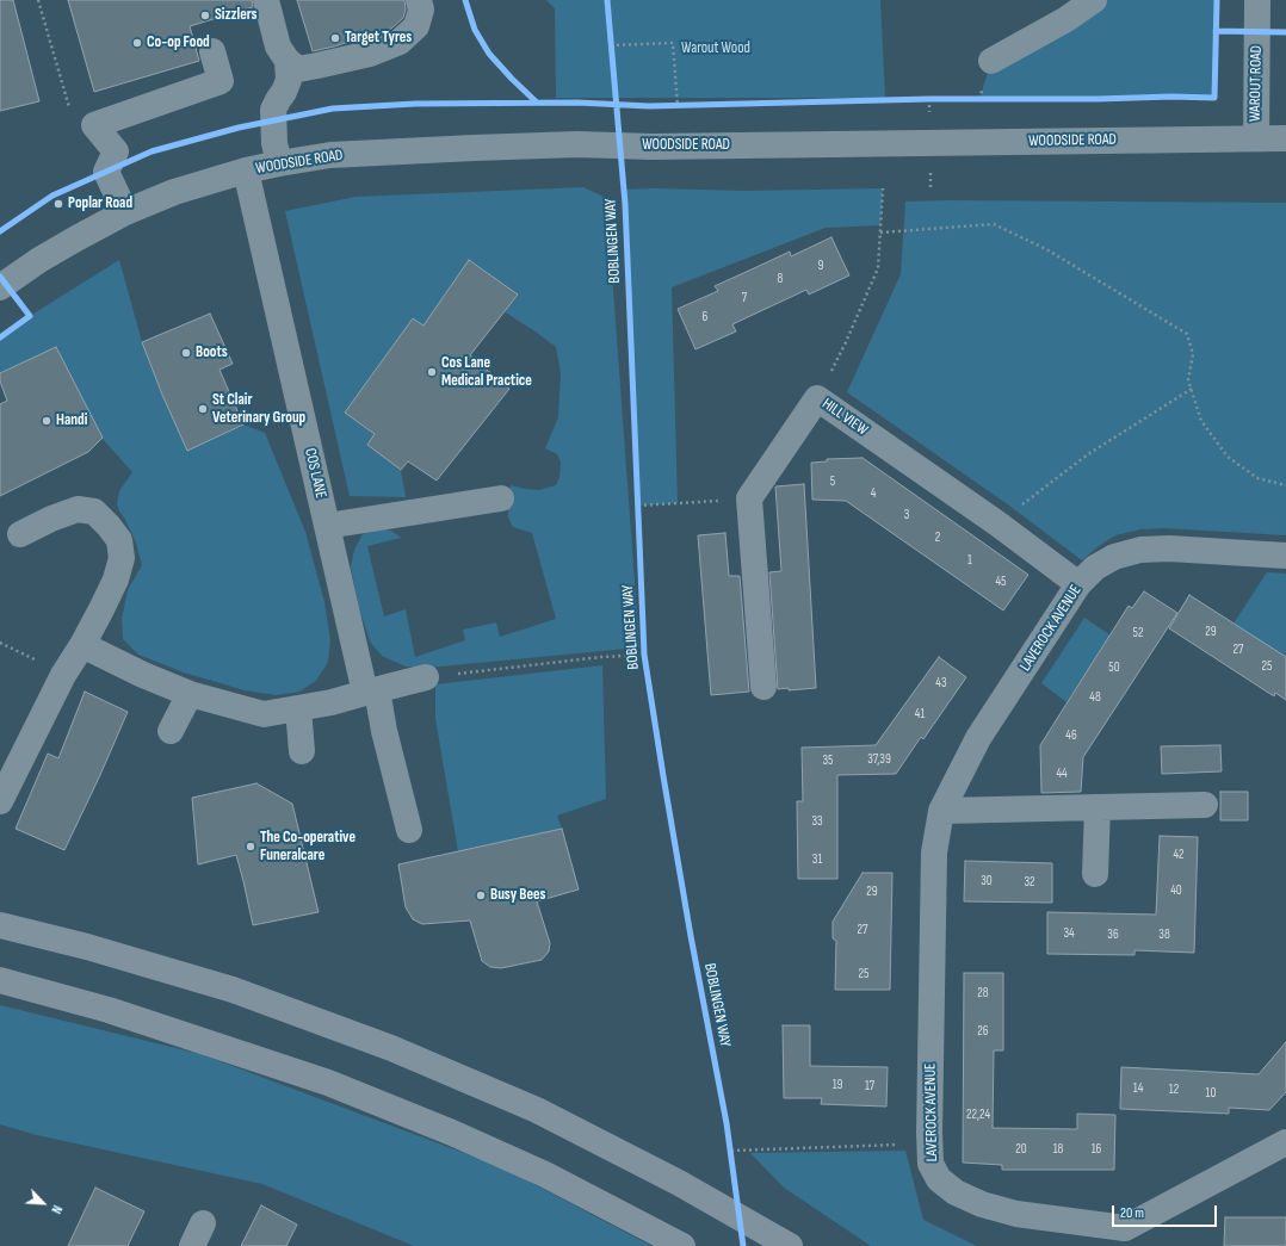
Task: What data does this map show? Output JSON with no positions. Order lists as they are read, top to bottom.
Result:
{
  "streets": {
    "street": [
      "WAROUT ROAD",
      "WOODSIDE ROAD",
      "HILL VIEW",
      "COS LANE",
      "LAVEROCK AVENUE"
    ],
    "cycle path": ["BOBLINGEN WAY"]
  },
  "crossings": [
    ["WAROUT ROAD", "WOODSIDE ROAD"],
    ["WOODSIDE ROAD", "COS LANE"],
    ["HILL VIEW", "LAVEROCK AVENUE"]
  ],
  "parks": ["Warout Wood"],
  "places": [
    "Sizzlers",
    "Target Tyres",
    "Co-op Food",
    "Poplar Road",
    "Boots",
    "Cos Lane Medical Practice",
    "St Clair Veterinary Group",
    "Handi",
    "The Co-operative Funeralcare",
    "Busy Bees"
  ],
  "house_numbers": [
    "9",
    "8",
    "7",
    "6",
    "5",
    "4",
    "3",
    "2",
    "1",
    "45",
    "29",
    "52",
    "27",
    "25",
    "50",
    "43",
    "48",
    "41",
    "46",
    "37,39",
    "35",
    "44",
    "33",
    "42",
    "31",
    "30",
    "32",
    "40",
    "29",
    "27",
    "34",
    "36",
    "38",
    "25",
    "28",
    "26",
    "19",
    "17",
    "14",
    "12",
    "10",
    "22,24",
    "20",
    "18",
    "16"
  ],
  "scale_bar": "20 m",
  "north": "bottom right"
}
